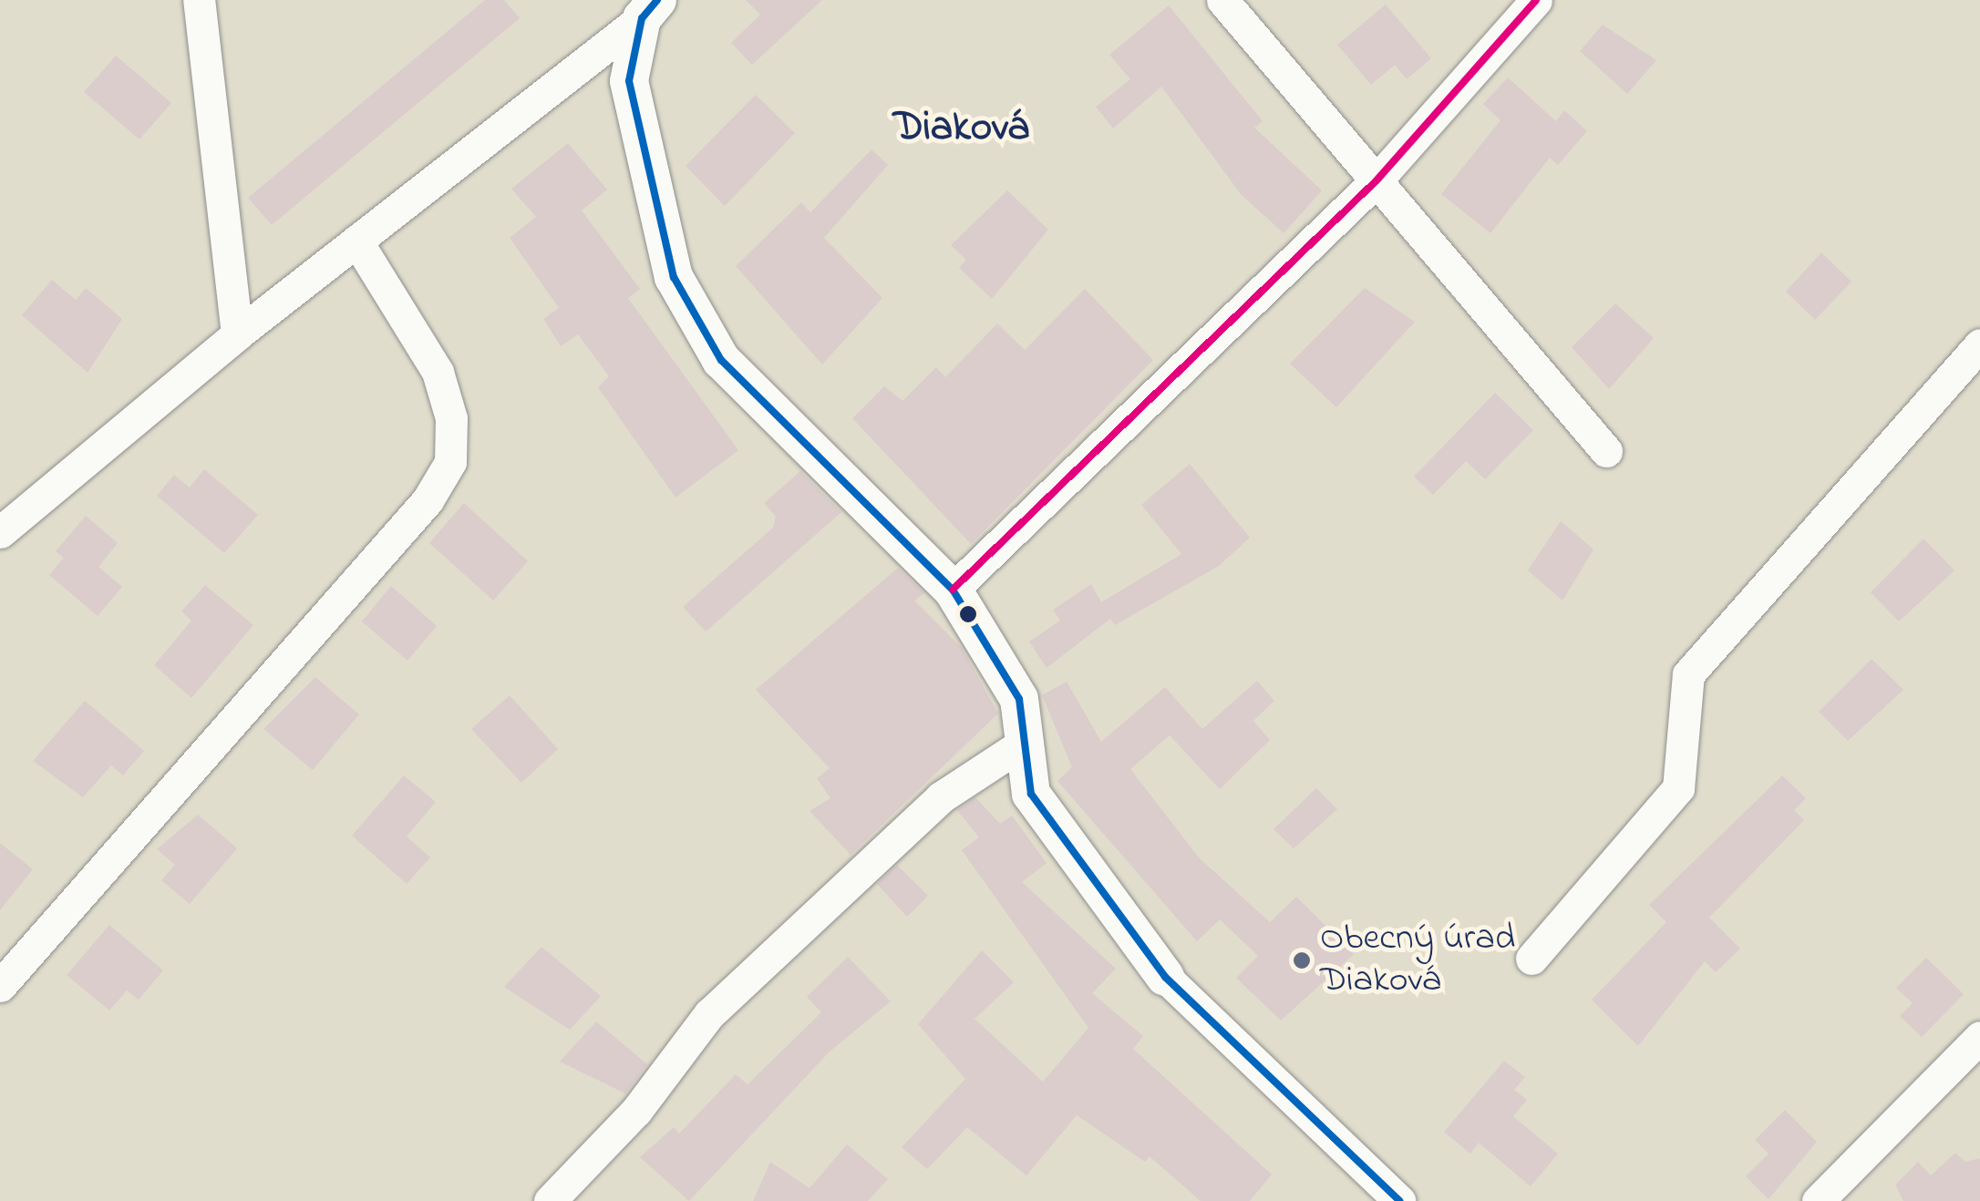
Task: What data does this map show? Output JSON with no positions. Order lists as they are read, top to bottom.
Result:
{
  "districts": ["Diaková"],
  "places": ["Obecný úrad Diaková"]
}
